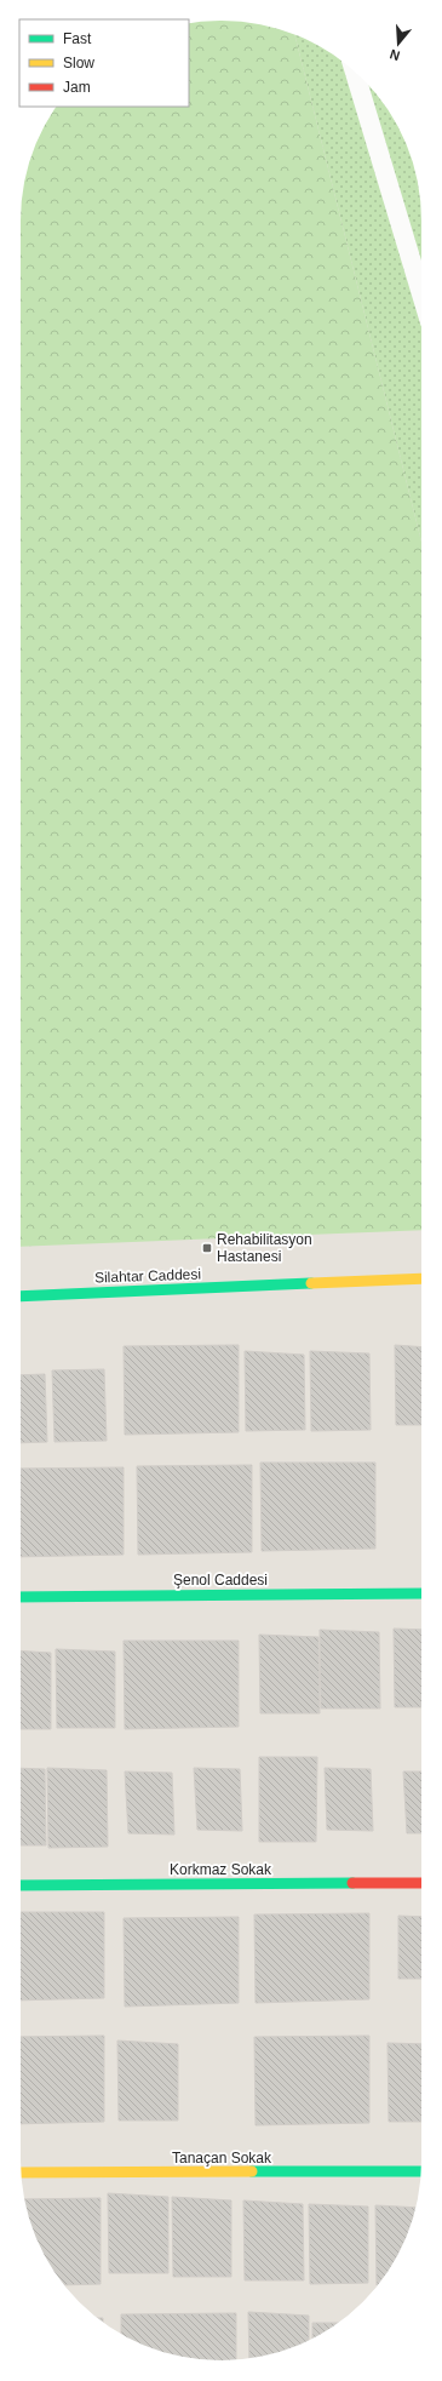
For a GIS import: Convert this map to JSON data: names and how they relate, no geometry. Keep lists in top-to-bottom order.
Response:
{
  "streets": {
    "street": [
      "Silahtar Caddesi",
      "Şenol Caddesi",
      "Korkmaz Sokak",
      "Tanaçan Sokak"
    ]
  },
  "places": {
    "transit": ["Rehabilitasyon Hastanesi"]
  },
  "legend": ["Fast", "Slow", "Jam"],
  "north": "bottom"
}
